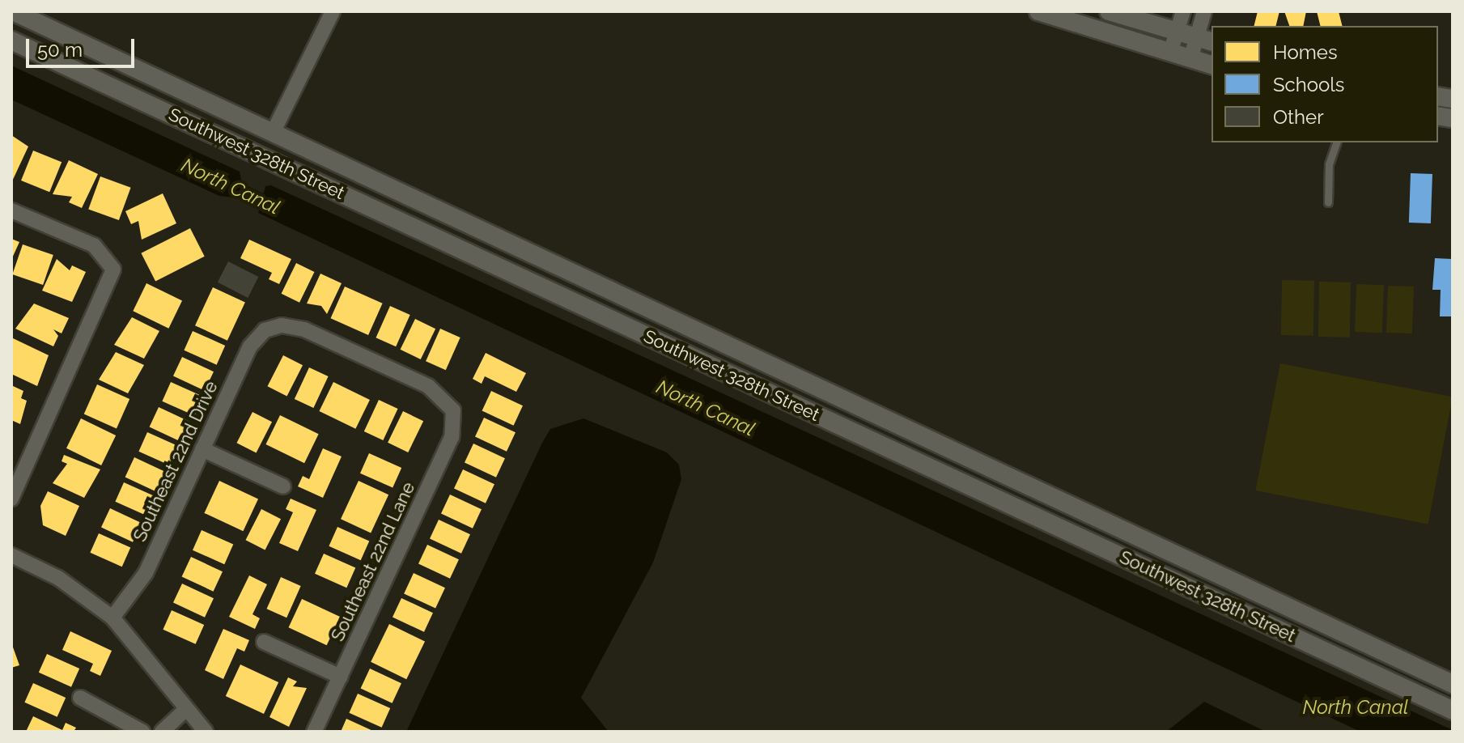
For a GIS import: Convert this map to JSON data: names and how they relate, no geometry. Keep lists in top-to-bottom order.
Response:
{
  "streets": {
    "street": ["Southwest 328th Street", "Southeast 22nd Drive", "Southeast 22nd Lane"]
  },
  "crossings": [
    ["Southeast 22nd Drive", "Southeast 22nd Lane"]
  ],
  "water": ["North Canal"],
  "legend": ["Homes", "Schools", "Other"],
  "scale_bar": "50 m"
}
